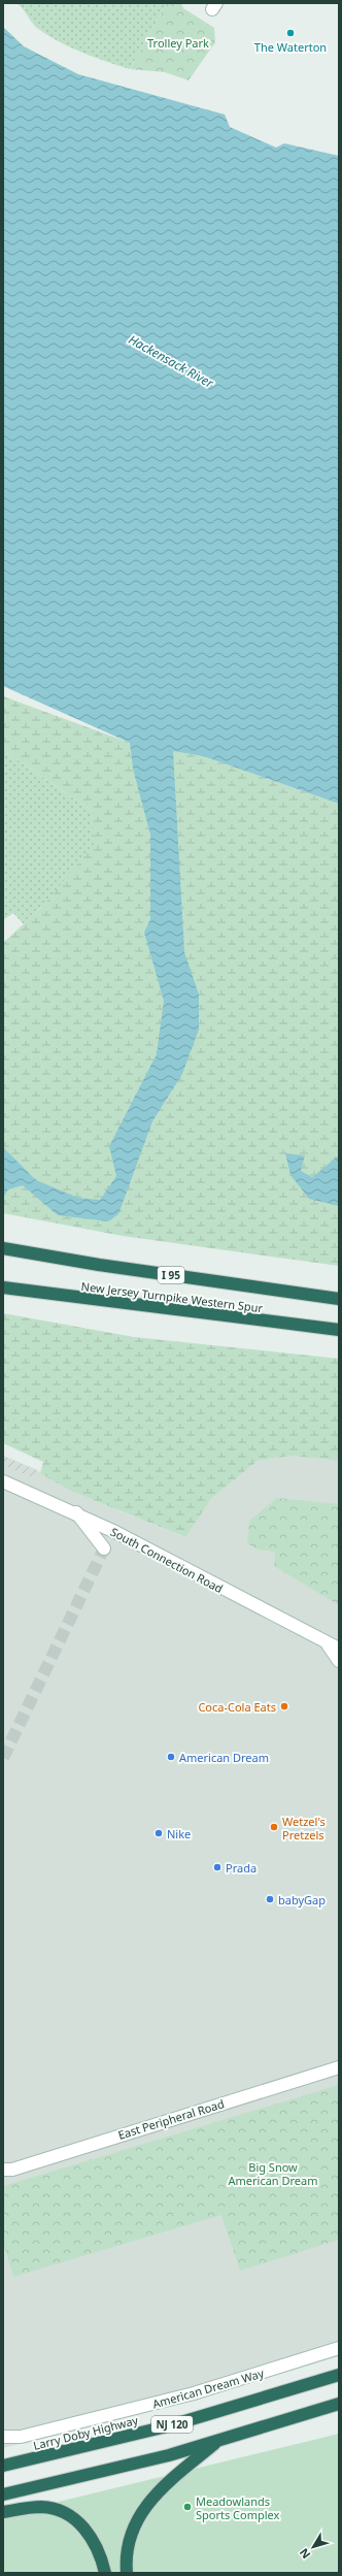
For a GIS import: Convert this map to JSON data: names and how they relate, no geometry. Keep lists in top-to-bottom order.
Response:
{
  "streets": {
    "highway": [
      "I 95",
      "New Jersey Turnpike Western Spur",
      "NJ 120",
      "Larry Doby Highway"
    ],
    "street": ["South Connection Road", "East Peripheral Road", "American Dream Way"]
  },
  "water": ["Hackensack River"],
  "parks": ["Trolley Park", "Big Snow American Dream"],
  "places": [
    "The Waterton",
    "Coca-Cola Eats",
    "American Dream",
    "Wetzel's Pretzels",
    "Nike",
    "Prada",
    "babyGap",
    "Meadowlands Sports Complex"
  ],
  "north": "bottom left"
}
